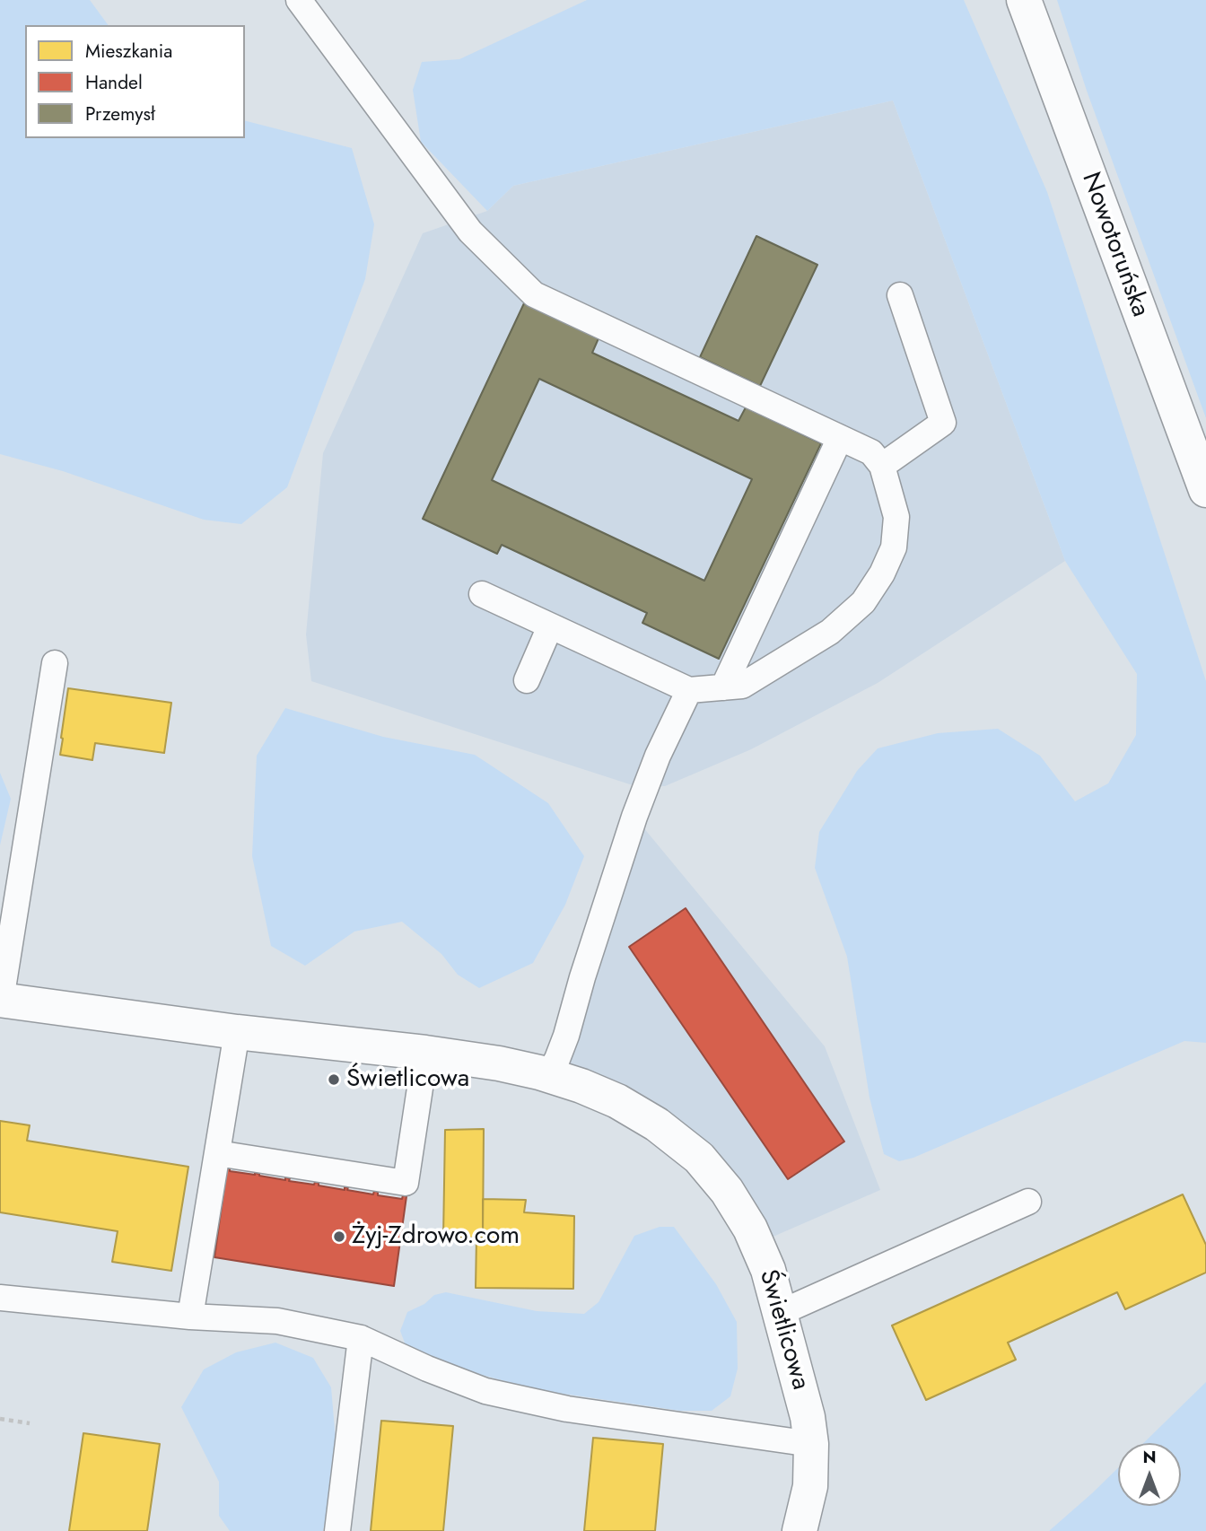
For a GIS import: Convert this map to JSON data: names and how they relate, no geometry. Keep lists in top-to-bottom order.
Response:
{
  "streets": {
    "street": ["Nowotoruńska", "Świetlicowa"]
  },
  "places": ["Świetlicowa", "Żyj-Zdrowo.com"],
  "legend": ["Mieszkania", "Handel", "Przemysł"],
  "north": "top"
}
